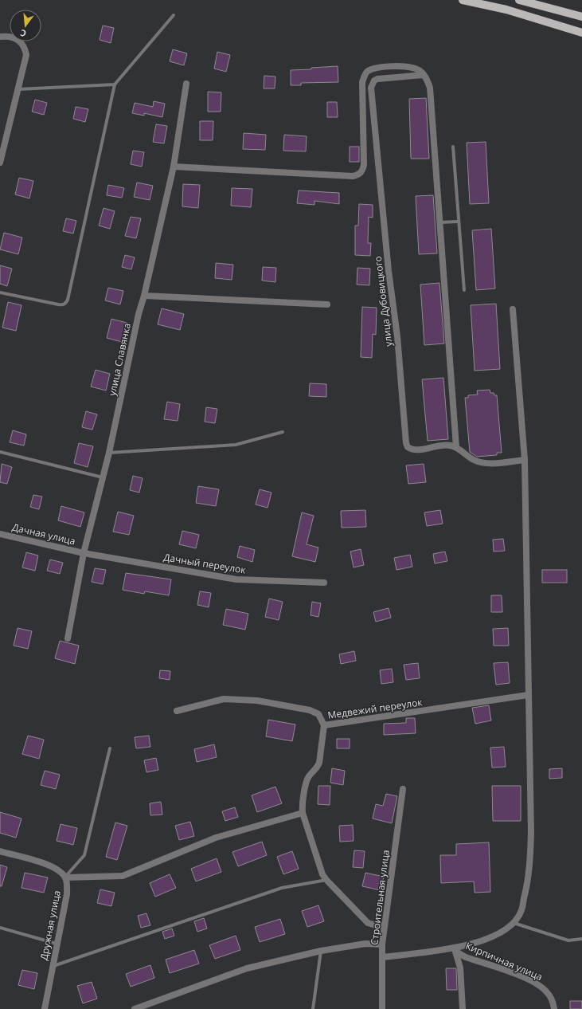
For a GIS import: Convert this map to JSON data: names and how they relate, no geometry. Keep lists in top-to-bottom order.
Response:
{
  "streets": {
    "street": [
      "улица Дубовицкого",
      "улица Славянка",
      "Дачная улица",
      "Дачный переулок",
      "Медвежий переулок",
      "Строительная улица",
      "Дружная улица",
      "Кирпичная улица"
    ]
  },
  "crossings": [
    ["улица Славянка", "Дачная улица"],
    ["улица Славянка", "Дачный переулок"],
    ["Дачная улица", "Дачный переулок"]
  ],
  "north": "bottom"
}
